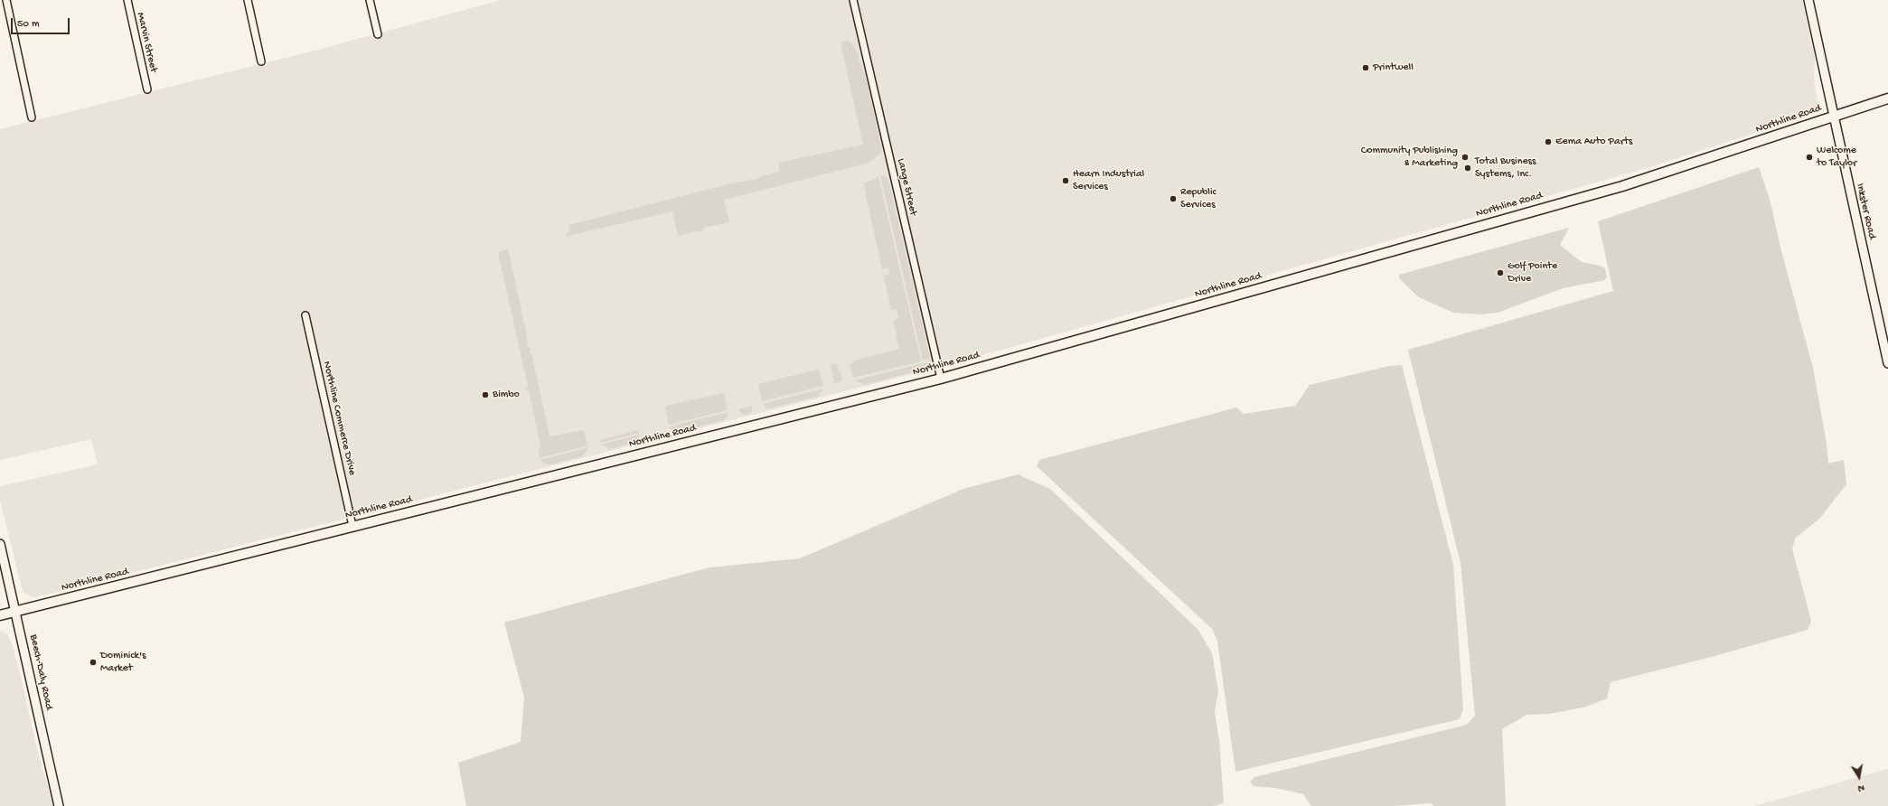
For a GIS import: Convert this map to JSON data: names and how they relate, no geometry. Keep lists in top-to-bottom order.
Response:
{
  "streets": {
    "main road": ["Northline Road"],
    "street": [
      "Marvin Street",
      "Lange Street",
      "Inkster Road",
      "Northline Commerce Drive",
      "Beech-Daly Road"
    ]
  },
  "crossings": [
    ["Northline Road", "Lange Street"],
    ["Northline Road", "Inkster Road"],
    ["Northline Road", "Northline Commerce Drive"],
    ["Northline Road", "Beech-Daly Road"]
  ],
  "places": [
    "Printwell",
    "Eema Auto Parts",
    "Community Publishing & Marketing",
    "Welcome to Taylor",
    "Total Business Systems, Inc.",
    "Hearn Industrial Services",
    "Republic Services",
    "Golf Pointe Drive",
    "Bimbo",
    "Dominick's Market"
  ],
  "scale_bar": "50 m",
  "north": "bottom"
}
